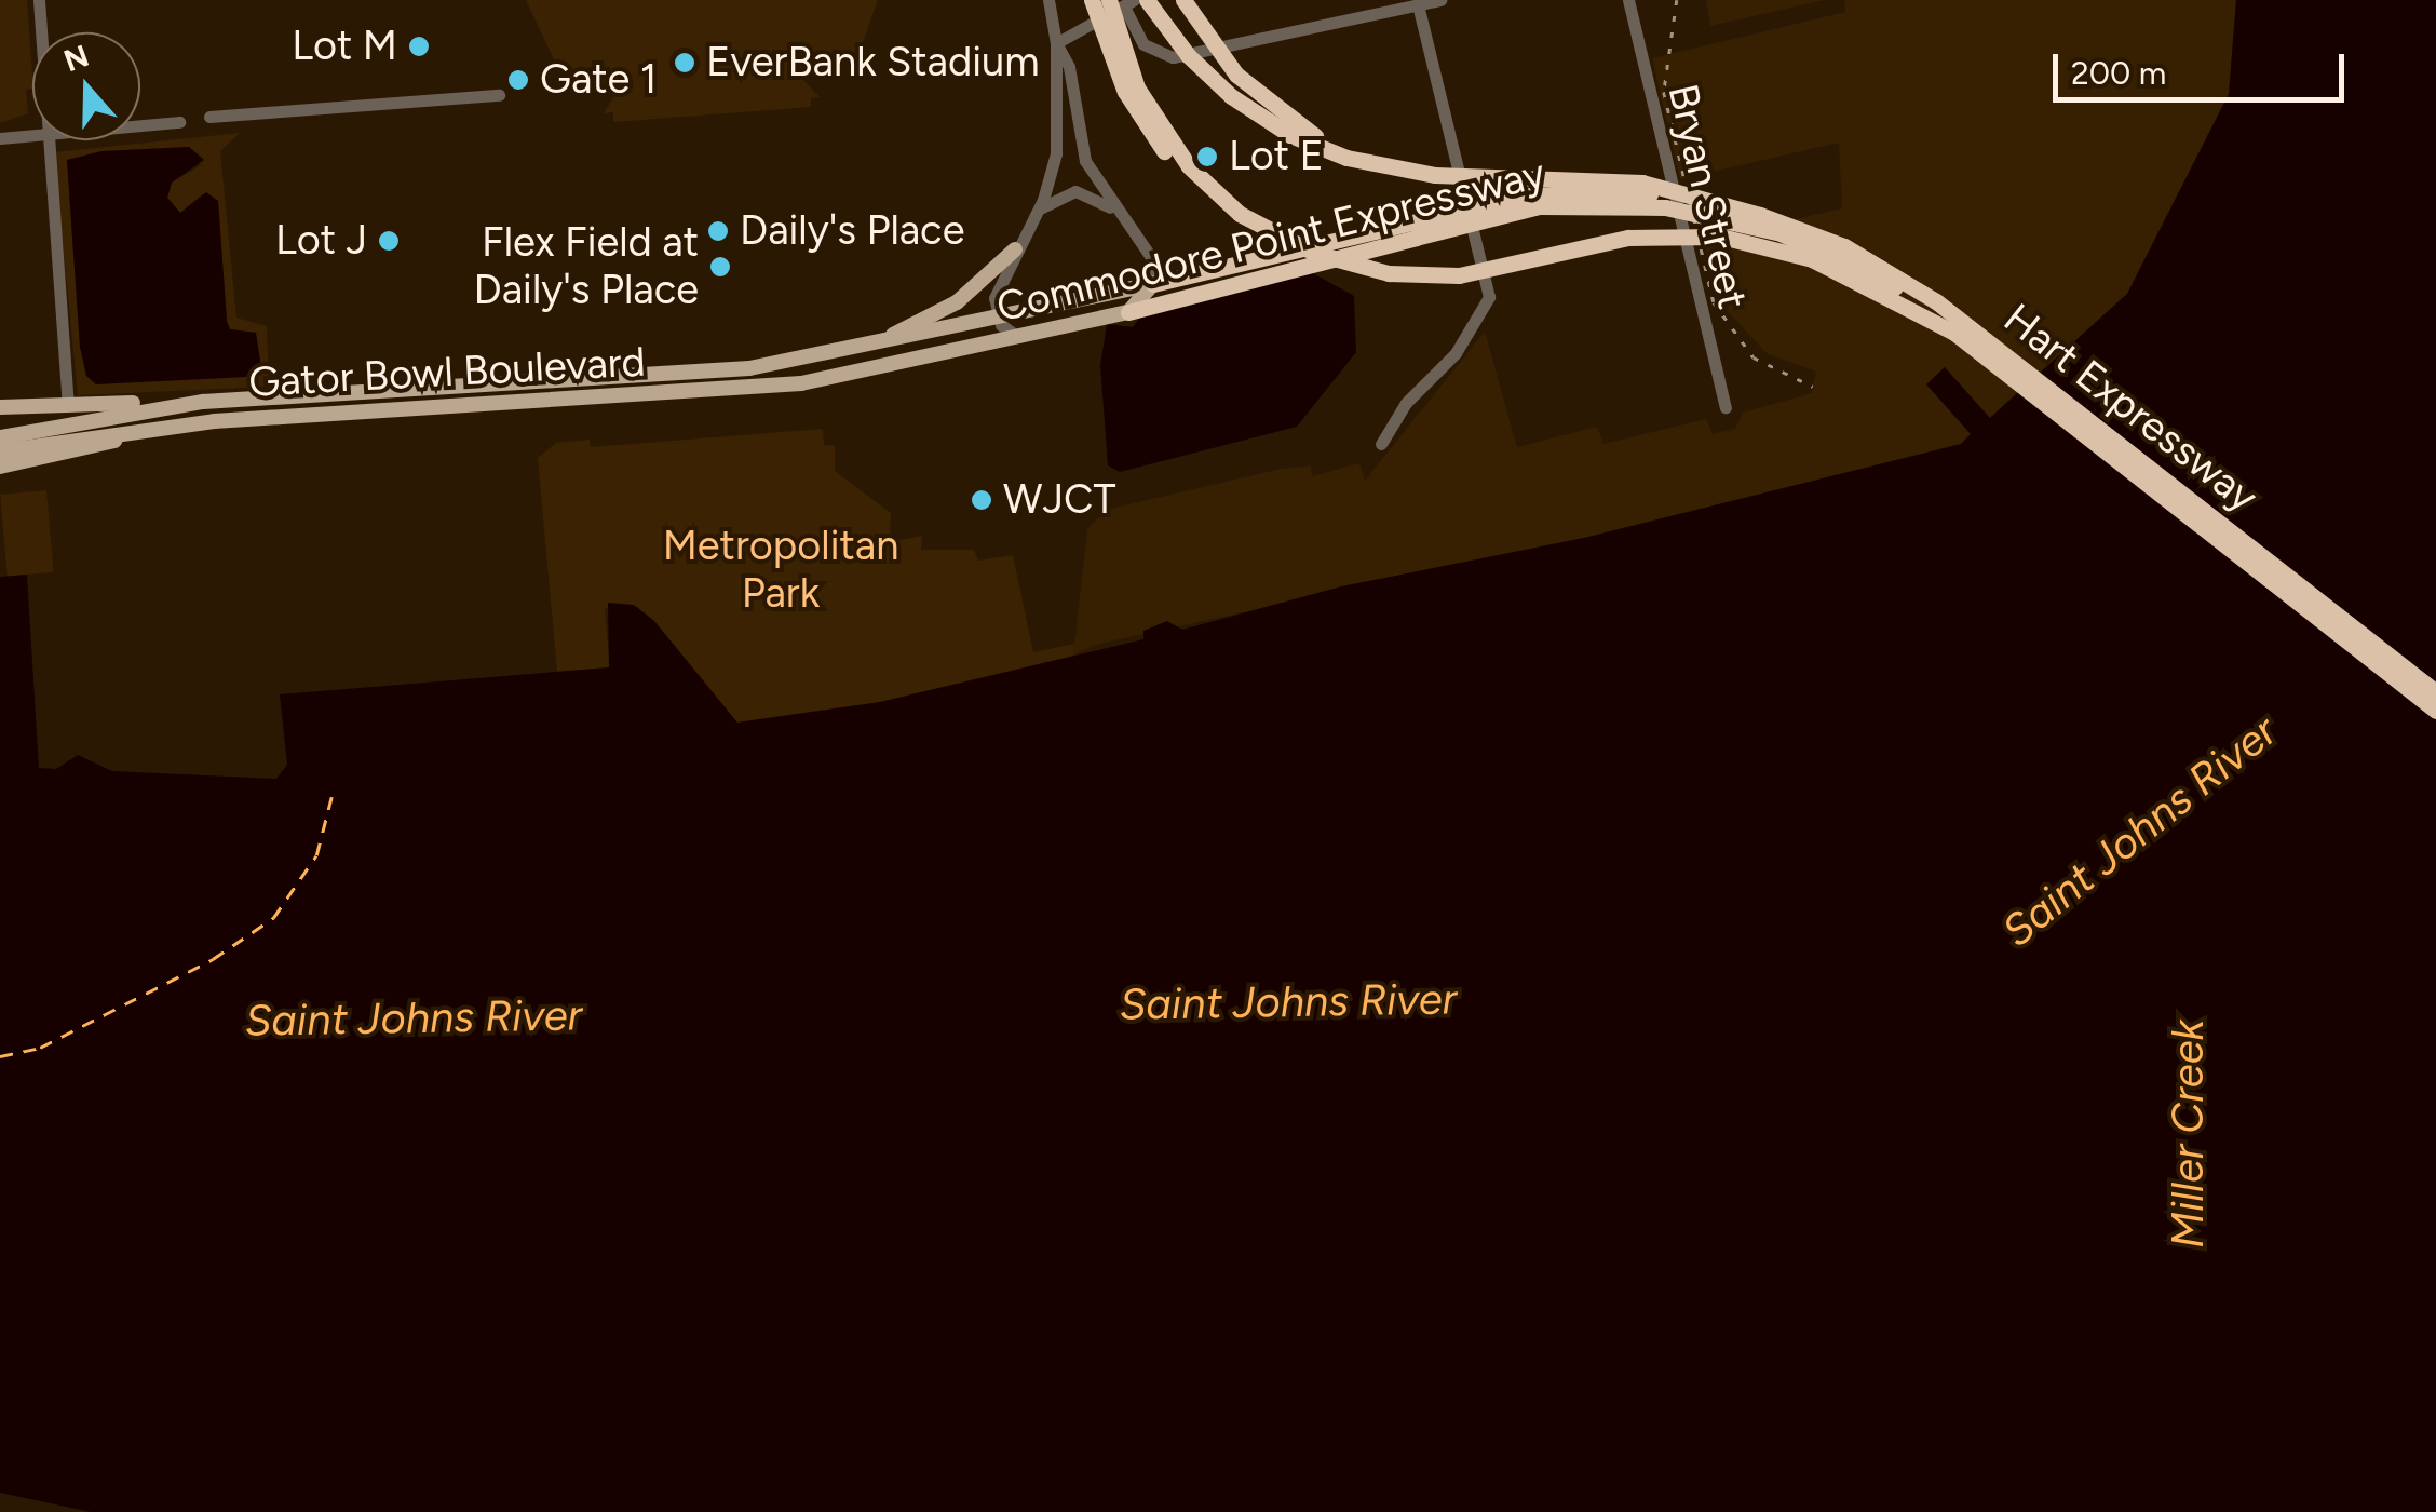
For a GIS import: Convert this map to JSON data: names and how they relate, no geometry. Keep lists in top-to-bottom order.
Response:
{
  "streets": {
    "highway": ["Commodore Point Expressway", "Hart Expressway"],
    "main road": ["Gator Bowl Boulevard"],
    "street": ["Bryan Street"]
  },
  "crossings": [
    ["Commodore Point Expressway", "Gator Bowl Boulevard"],
    ["Commodore Point Expressway", "Hart Expressway"]
  ],
  "water": ["Saint Johns River", "Miller Creek"],
  "parks": ["Metropolitan Park"],
  "places": [
    "Lot M",
    "EverBank Stadium",
    "Gate 1",
    "Lot E",
    "Daily's Place",
    "Lot J",
    "Flex Field at Daily's Place",
    "WJCT"
  ],
  "scale_bar": "200 m",
  "north": "top"
}
